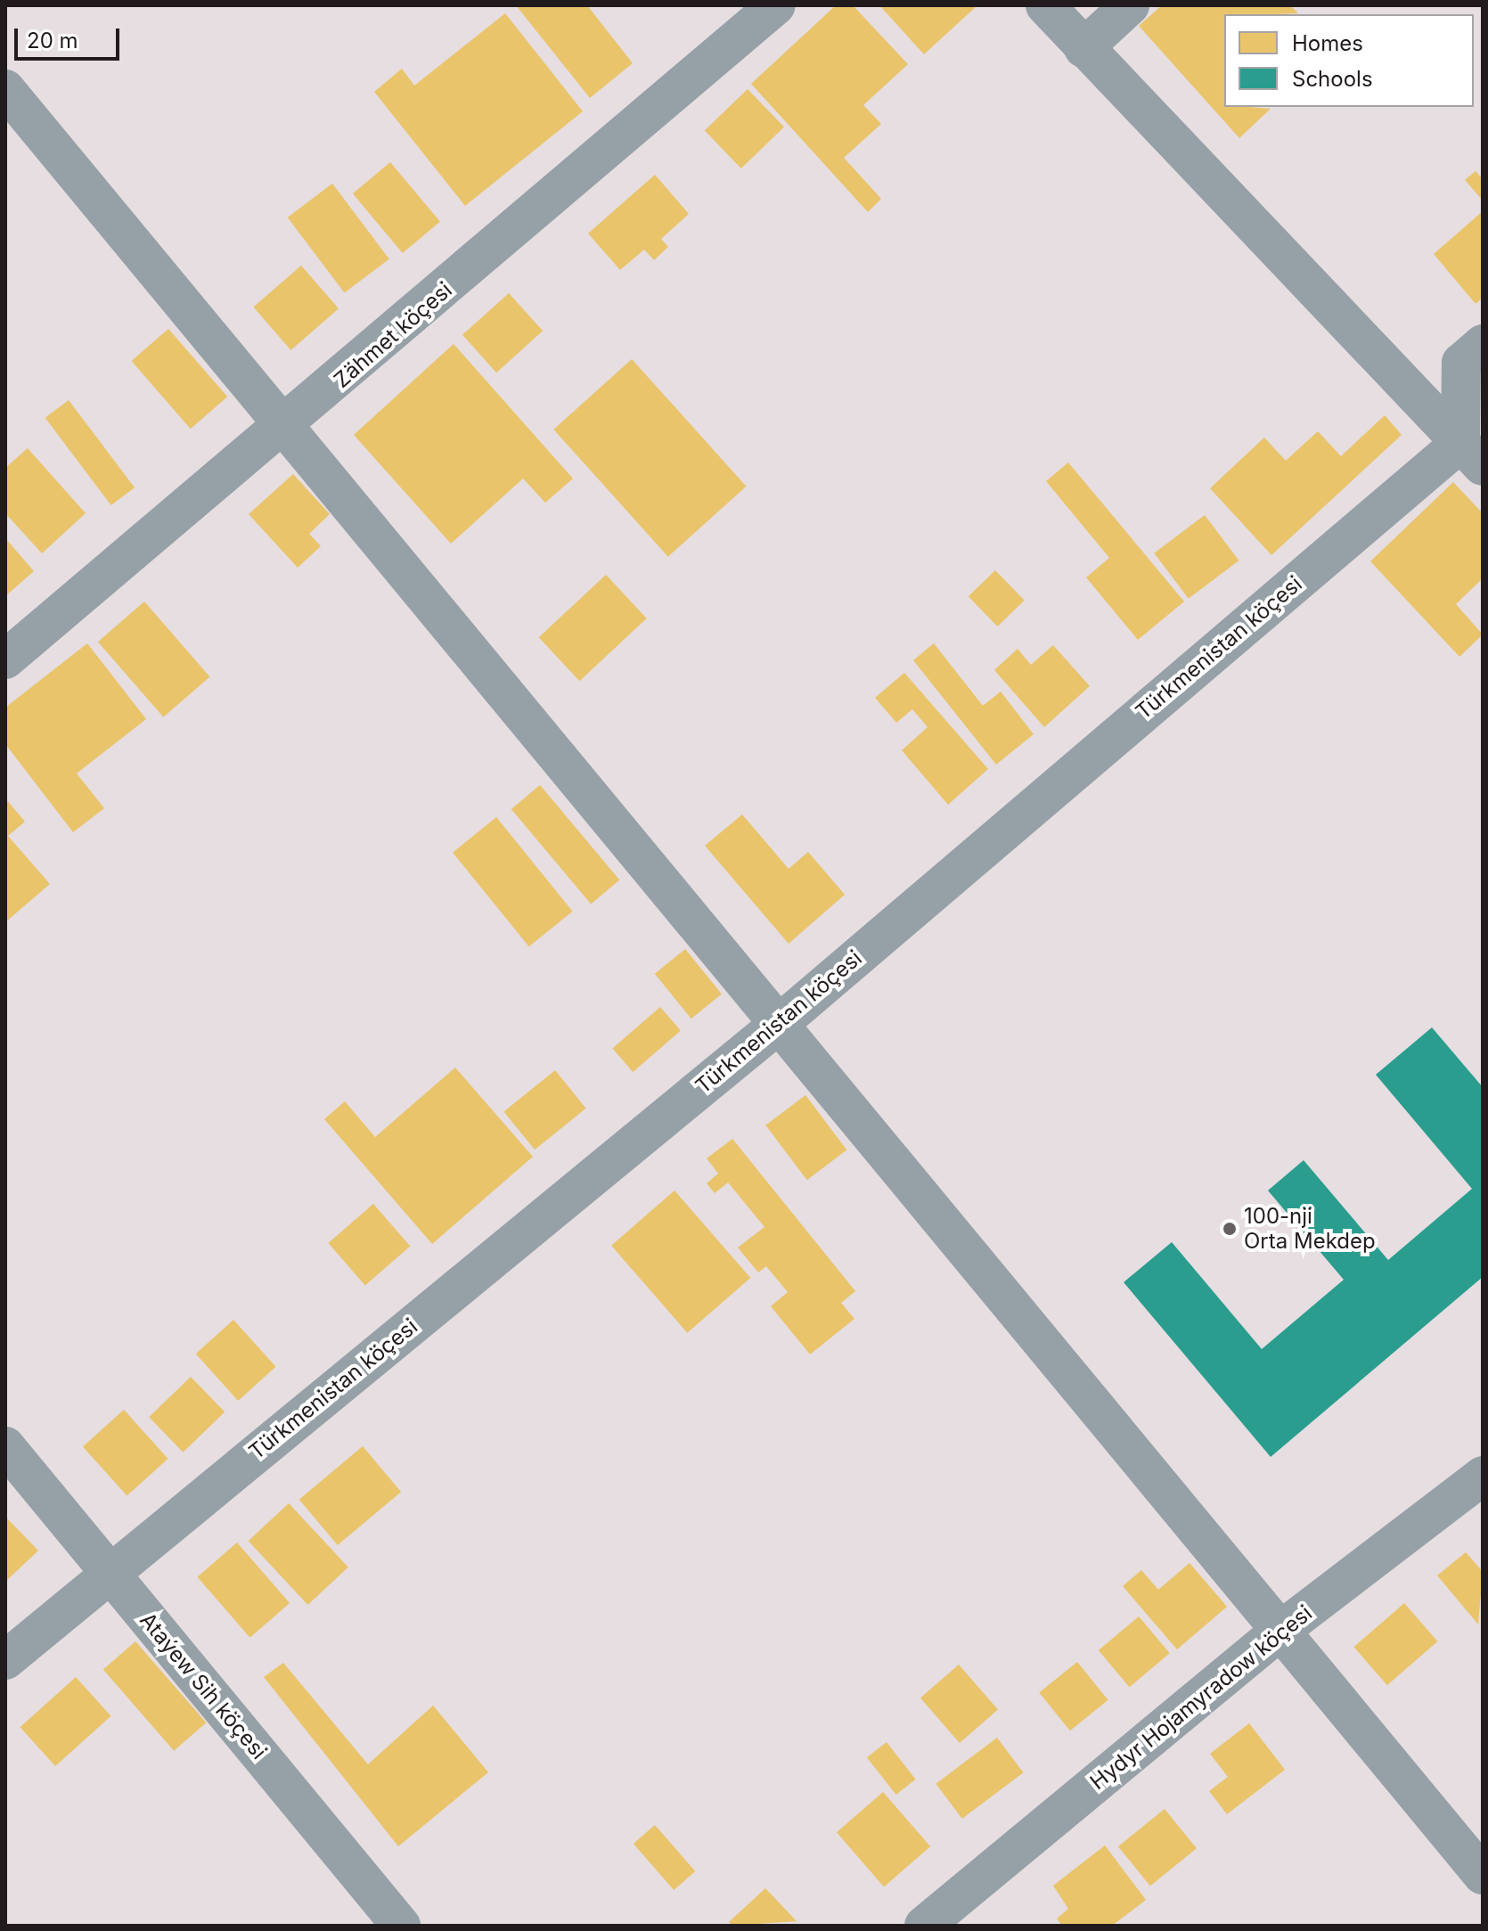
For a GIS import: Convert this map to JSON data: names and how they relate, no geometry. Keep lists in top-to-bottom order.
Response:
{
  "streets": {
    "street": [
      "Zähmet köçesi",
      "Türkmenistan köçesi",
      "Ataýew Sih köçesi",
      "Hydyr Hojamyradow köçesi"
    ]
  },
  "crossings": [
    ["Türkmenistan köçesi", "Ataýew Sih köçesi"]
  ],
  "places": ["100-nji Orta Mekdep"],
  "legend": ["Homes", "Schools"],
  "scale_bar": "20 m"
}
